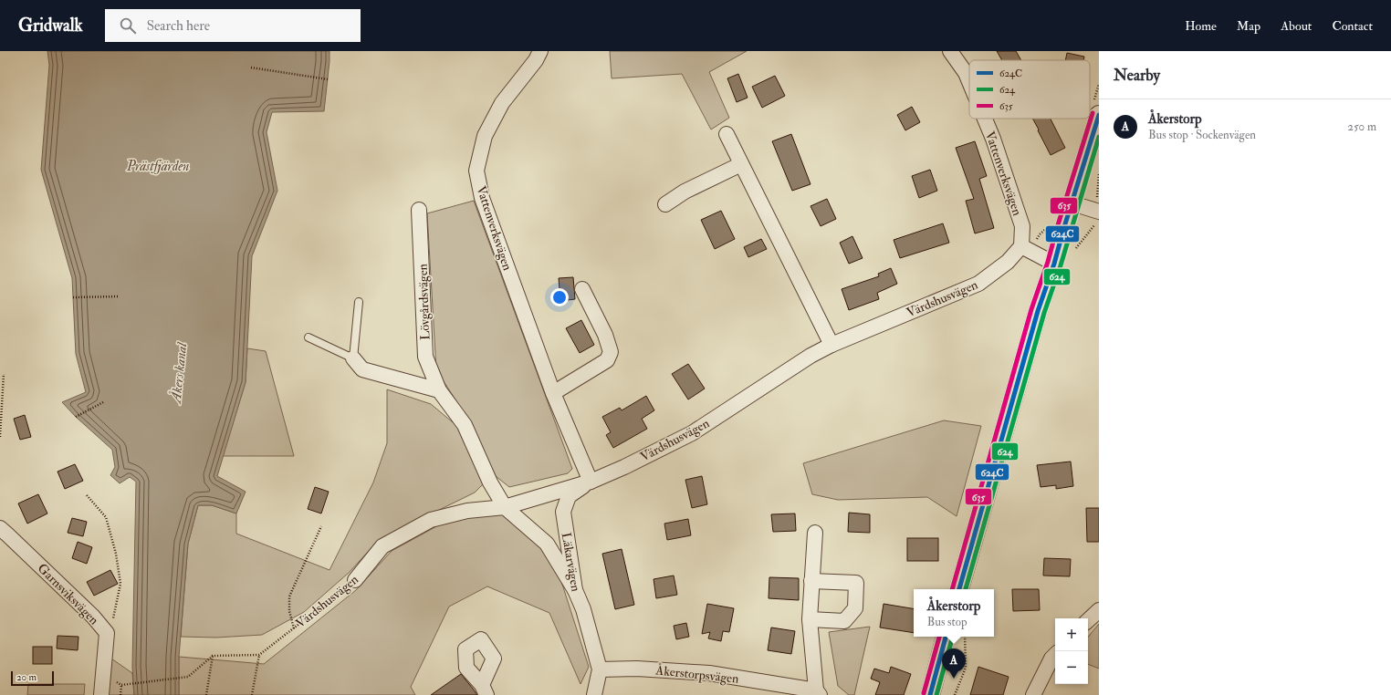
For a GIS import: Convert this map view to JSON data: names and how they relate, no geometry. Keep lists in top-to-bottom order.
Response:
{
  "streets": {
    "street": [
      "Vattenverksvägen",
      "Värdshusvägen",
      "Lövgårdsvägen",
      "Läkarvägen",
      "Garnsviksvägen",
      "Åkerstorpsvägen"
    ]
  },
  "crossings": [
    ["Vattenverksvägen", "Värdshusvägen"],
    ["Vattenverksvägen", "Läkarvägen"],
    ["Värdshusvägen", "Lövgårdsvägen"],
    ["Värdshusvägen", "Läkarvägen"],
    ["Läkarvägen", "Åkerstorpsvägen"]
  ],
  "water": ["Prästfjärden", "Åkers kanal"],
  "lines": ["transit line 635", "transit line 624C", "transit line 624"],
  "legend": ["624C", "624", "635"],
  "scale_bar": "20 m",
  "page": {
    "header": "Gridwalk",
    "search": "Search here",
    "nav": [
      "Home",
      "Map",
      "About",
      "Contact"
    ],
    "heading": "Nearby",
    "list": [
      {
        "mark": "A",
        "name": "Åkerstorp",
        "note": "Bus stop · Sockenvägen",
        "value": "250 m"
      }
    ],
    "popup": ["Åkerstorp", "Bus stop"],
    "map_buttons": ["+", "−"],
    "pins": "A",
    "scale": "20 m"
  }
}
